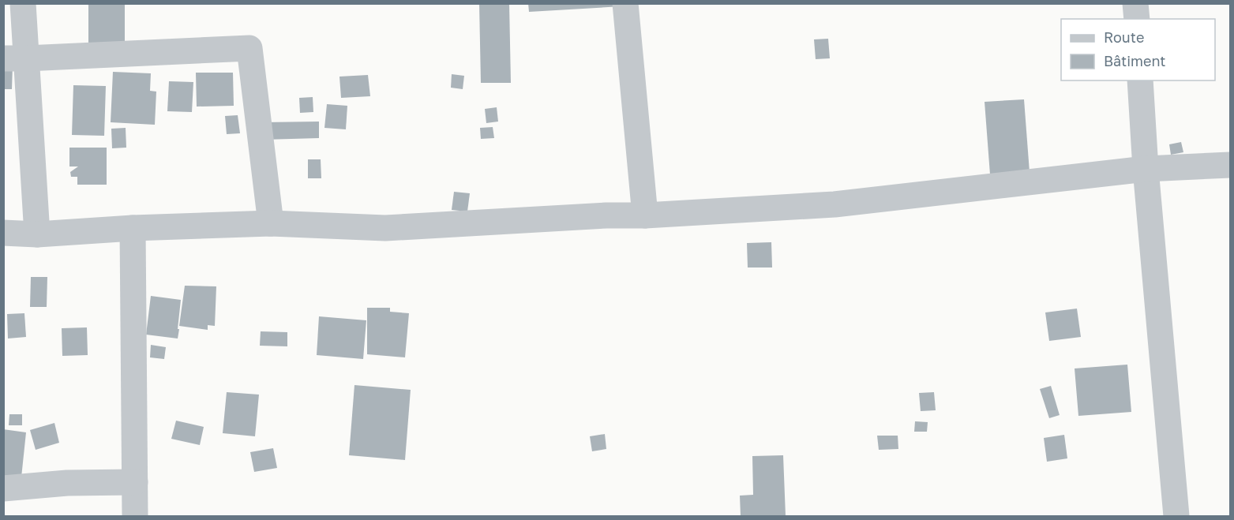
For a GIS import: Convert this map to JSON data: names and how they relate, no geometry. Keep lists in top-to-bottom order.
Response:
{
  "legend": ["Route", "Bâtiment"]
}
